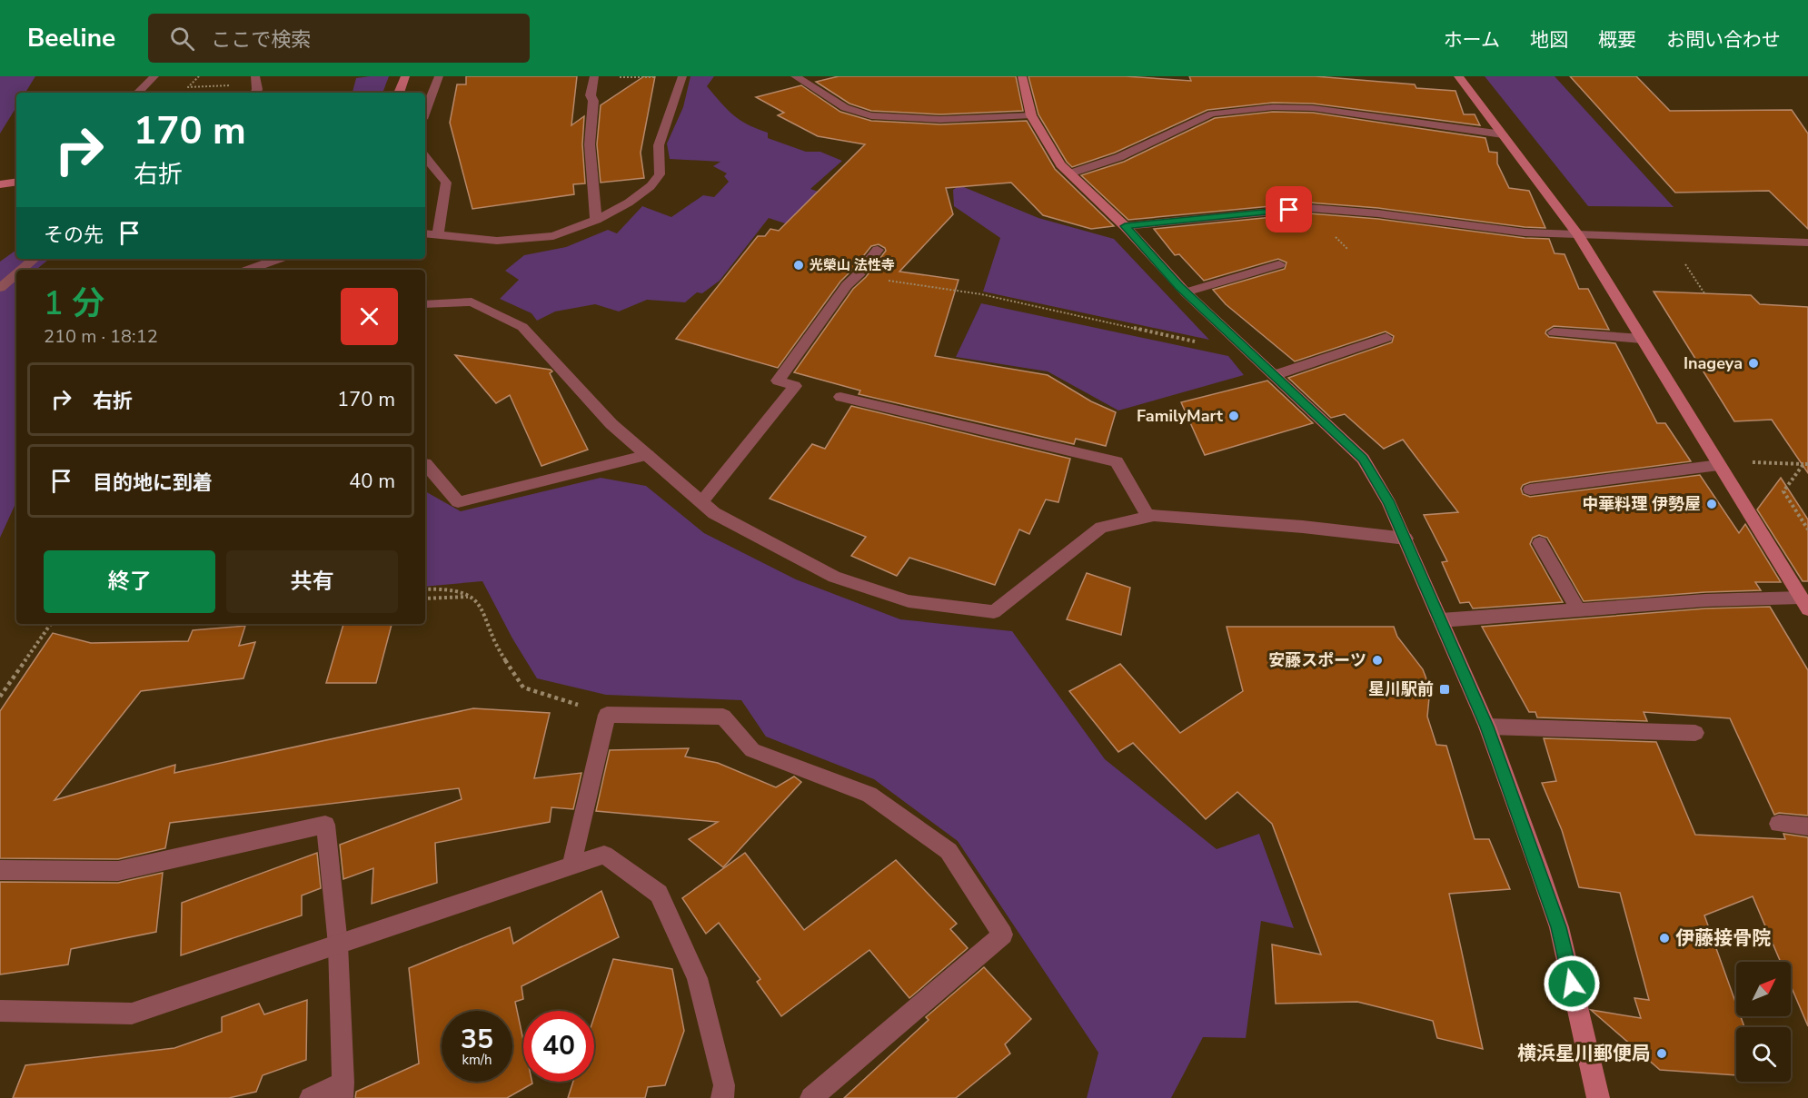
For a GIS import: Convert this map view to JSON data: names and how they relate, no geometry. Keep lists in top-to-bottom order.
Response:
{
  "places": {
    "other": [
      "光榮山 法性寺",
      "Inageya",
      "FamilyMart",
      "中華料理 伊勢屋",
      "安藤スポーツ",
      "伊藤接骨院",
      "横浜星川郵便局"
    ],
    "transit": ["星川駅前"]
  },
  "north": "top right",
  "page": {
    "header": "Beeline",
    "search": "ここで検索",
    "nav": [
      "ホーム",
      "地図",
      "概要",
      "お問い合わせ"
    ],
    "turn": ["170 m", "右折"],
    "then": "その先",
    "heading": ["1 分", "210 m · 18:12"],
    "list": [
      {
        "name": "右折",
        "value": "170 m"
      },
      {
        "name": "目的地に到着",
        "value": "40 m"
      }
    ],
    "buttons": ["終了", "共有"],
    "speed": "35 km/h",
    "limit": "40"
  }
}
